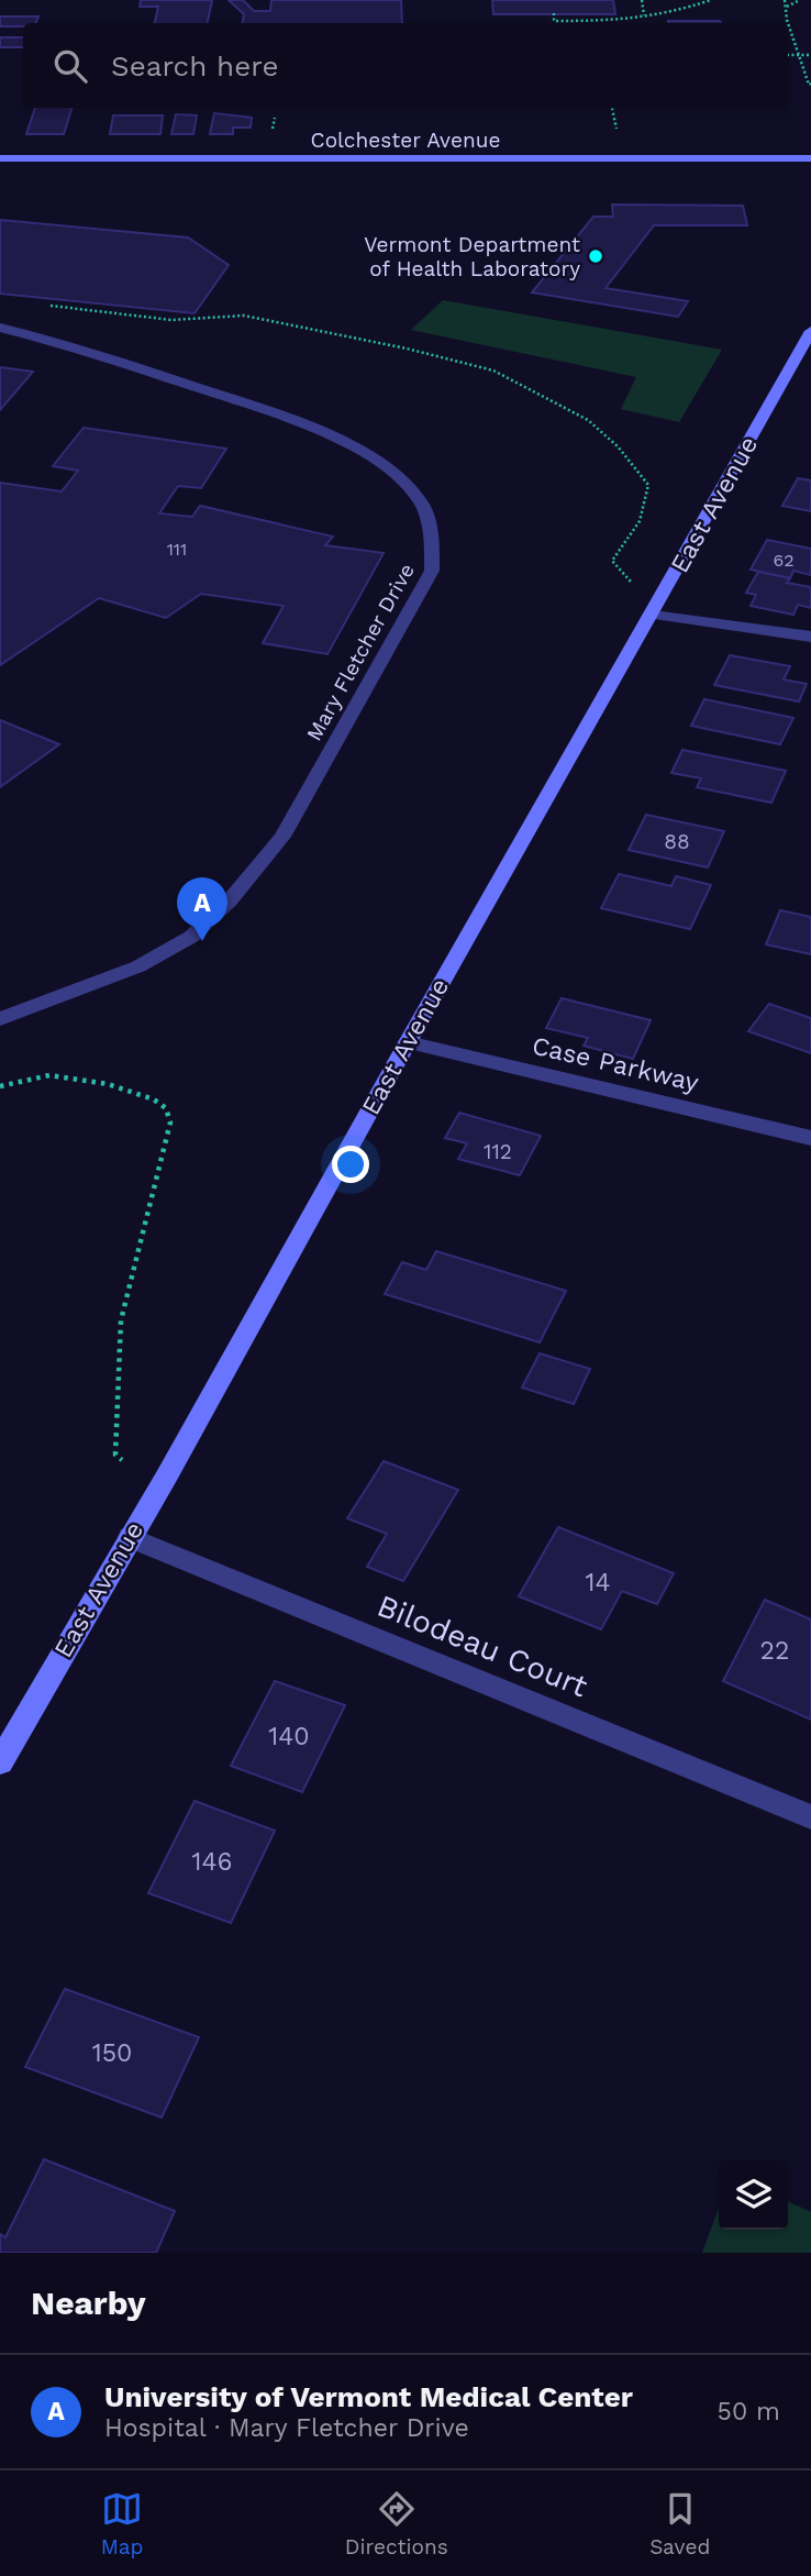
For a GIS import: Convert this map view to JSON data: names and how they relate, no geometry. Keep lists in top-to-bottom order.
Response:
{
  "streets": {
    "main road": ["Colchester Avenue", "East Avenue"],
    "street": ["Mary Fletcher Drive", "Case Parkway", "Bilodeau Court"]
  },
  "crossings": [
    ["East Avenue", "Case Parkway"],
    ["East Avenue", "Bilodeau Court"]
  ],
  "places": ["Vermont Department of Health Laboratory"],
  "house_numbers": [
    "111",
    "62",
    "88",
    "112",
    "14",
    "22",
    "140",
    "146",
    "150"
  ],
  "page": {
    "search": "Search here",
    "pins": "A",
    "heading": "Nearby",
    "list": [
      {
        "mark": "A",
        "name": "University of Vermont Medical Center",
        "note": "Hospital · Mary Fletcher Drive",
        "value": "50 m"
      }
    ],
    "nav": ["Map", "Directions", "Saved"]
  }
}
